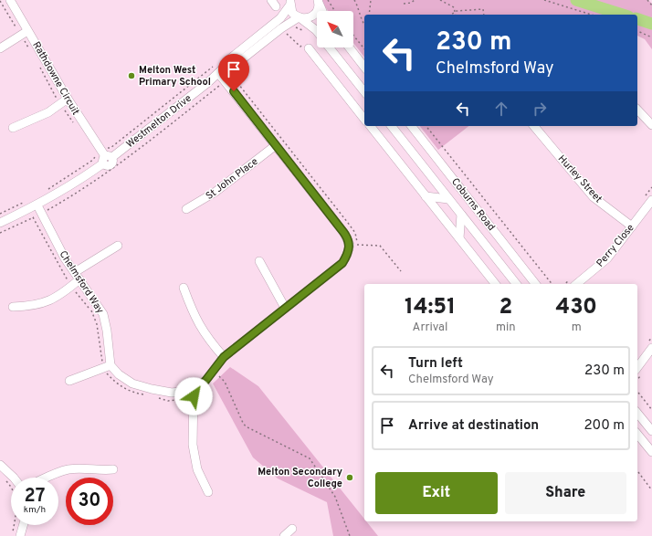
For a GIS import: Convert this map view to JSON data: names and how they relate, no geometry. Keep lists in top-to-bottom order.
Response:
{
  "streets": {
    "street": [
      "Rathdowne Circuit",
      "Westmelton Drive",
      "St John Place",
      "Hurley Street",
      "Coburns Road",
      "Perry Close",
      "Chelmsford Way"
    ]
  },
  "crossings": [
    ["Rathdowne Circuit", "Westmelton Drive"],
    ["Westmelton Drive", "Chelmsford Way"],
    ["Hurley Street", "Perry Close"]
  ],
  "places": ["Melton West Primary School", "Melton Secondary College"],
  "north": "top left",
  "page": {
    "turn": ["230 m", "Chelmsford Way"],
    "eta": [
      "14:51",
      "Arrival",
      "2",
      "min",
      "430",
      "m"
    ],
    "list": [
      {
        "name": "Turn left",
        "note": "Chelmsford Way",
        "value": "230 m"
      },
      {
        "name": "Arrive at destination",
        "value": "200 m"
      }
    ],
    "buttons": ["Exit", "Share"],
    "speed": "27 km/h",
    "limit": "30"
  }
}
